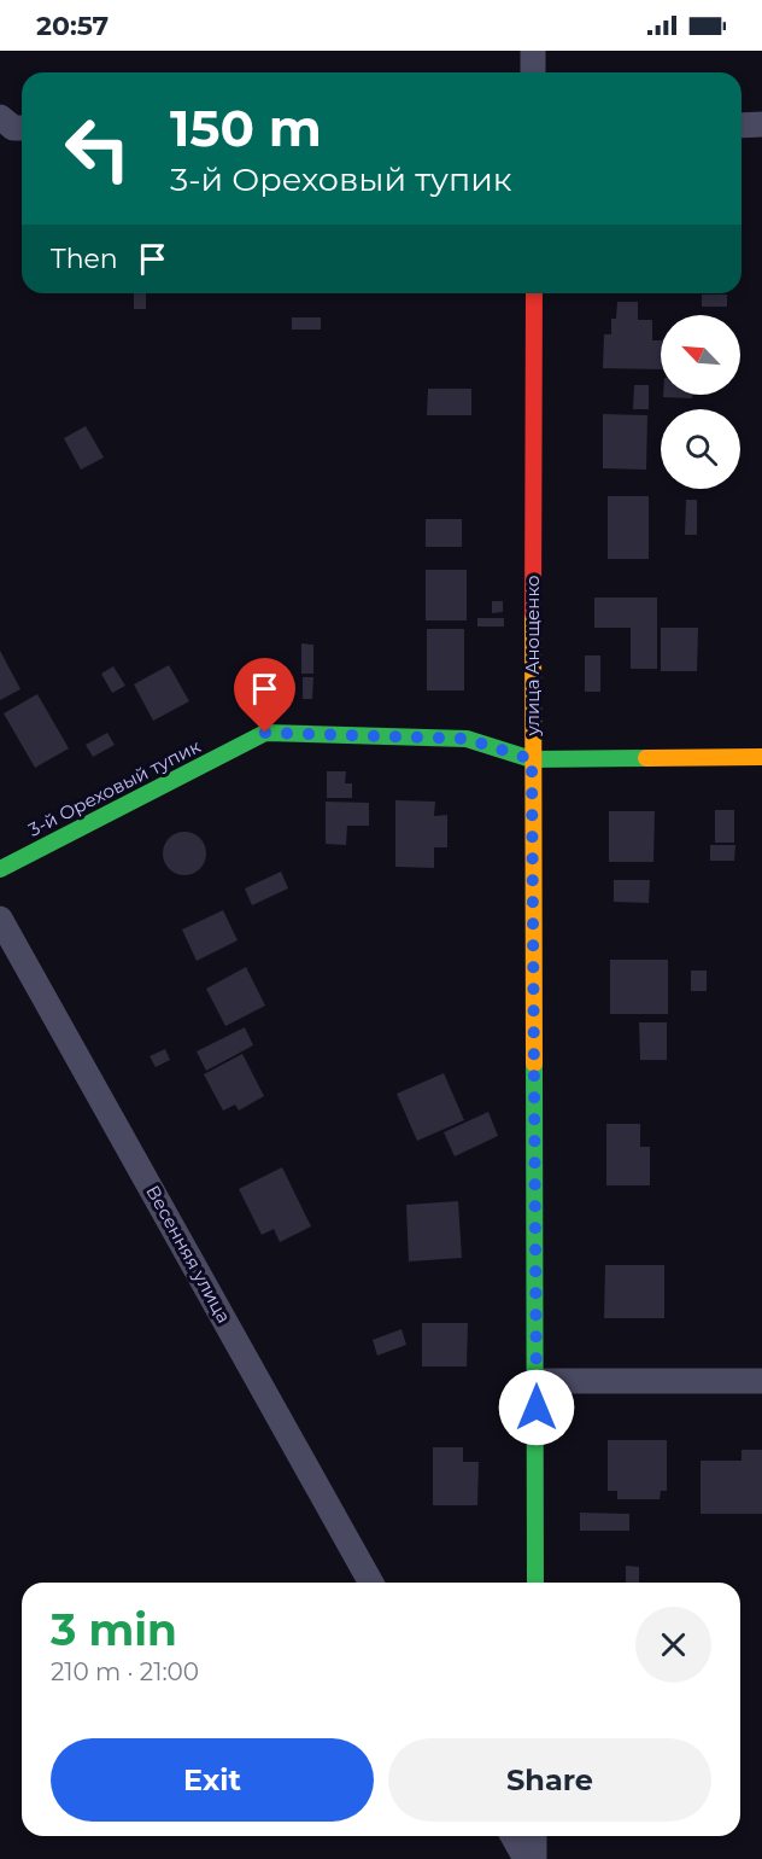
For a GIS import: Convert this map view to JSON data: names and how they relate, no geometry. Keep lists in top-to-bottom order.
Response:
{
  "streets": {
    "street": ["улица Анощенко", "3-й Ореховый тупик", "Весенняя улица"]
  },
  "crossings": [
    ["улица Анощенко", "3-й Ореховый тупик"]
  ],
  "north": "top left",
  "page": {
    "status": "20:57",
    "turn": ["150 m", "3-й Ореховый тупик"],
    "then": "Then",
    "heading": ["3 min", "210 m · 21:00"],
    "buttons": ["Exit", "Share"]
  }
}
